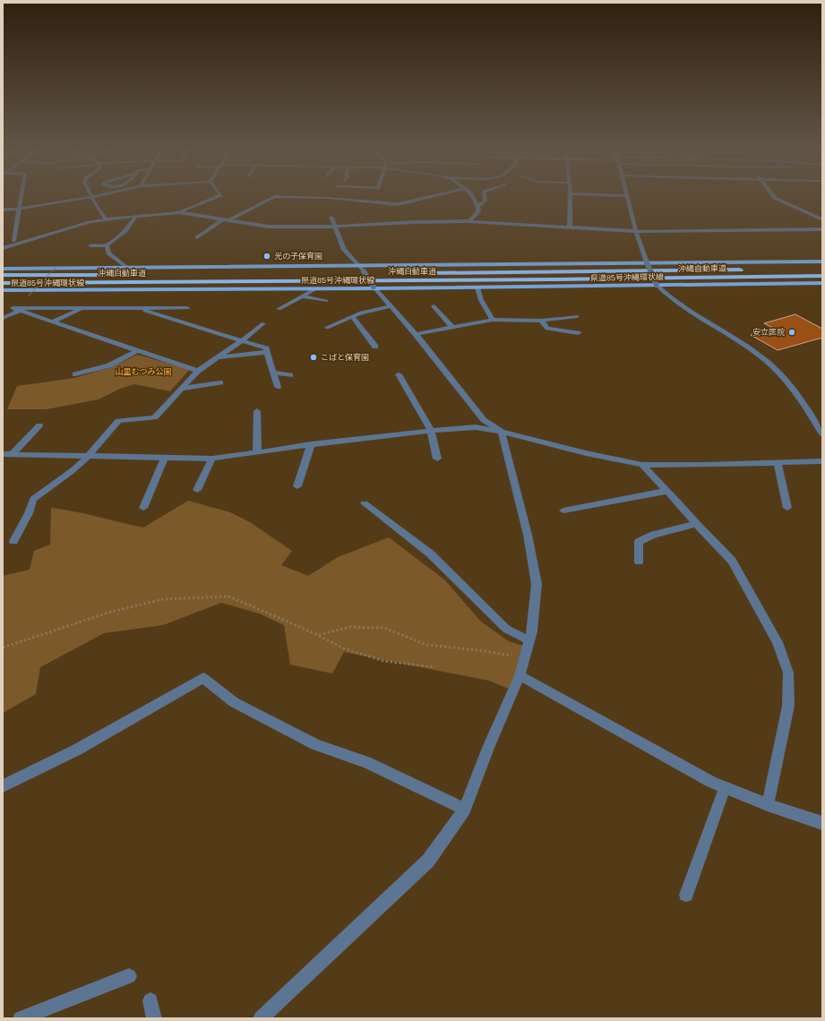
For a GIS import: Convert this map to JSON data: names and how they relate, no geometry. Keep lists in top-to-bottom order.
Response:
{
  "streets": {
    "highway": ["沖縄自動車道"],
    "main road": ["県道85号沖縄環状線"]
  },
  "parks": ["山里むつみ公園"],
  "places": ["光の子保育園", "安立医院", "こばと保育園"]
}
